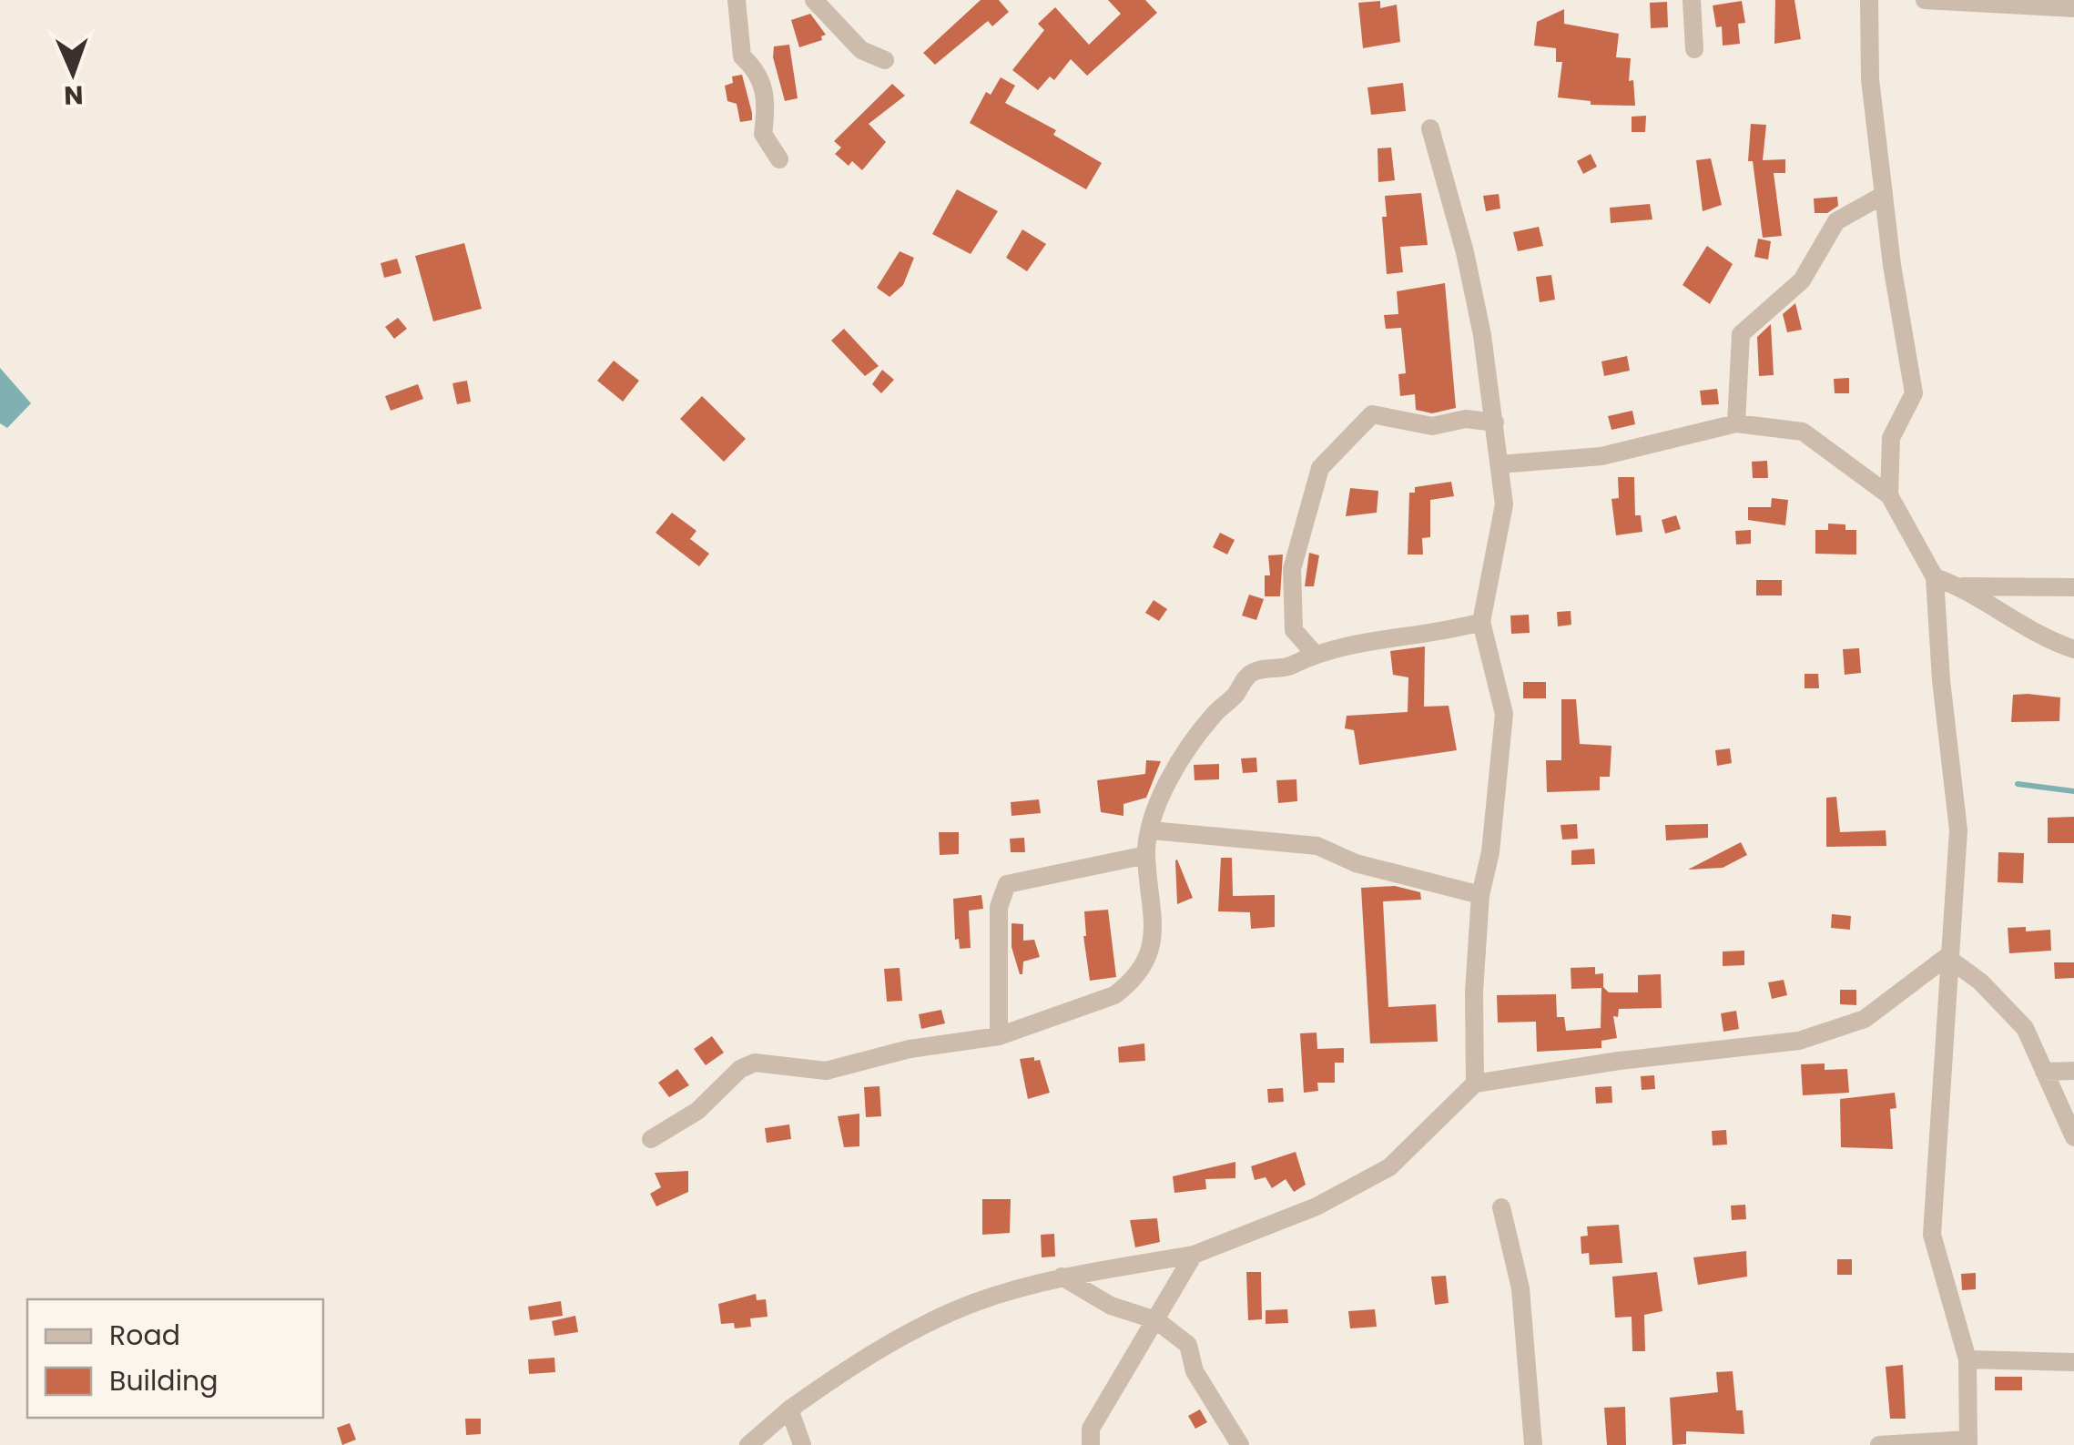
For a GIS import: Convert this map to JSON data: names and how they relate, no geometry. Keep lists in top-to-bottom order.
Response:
{
  "legend": ["Road", "Building"],
  "north": "bottom"
}
